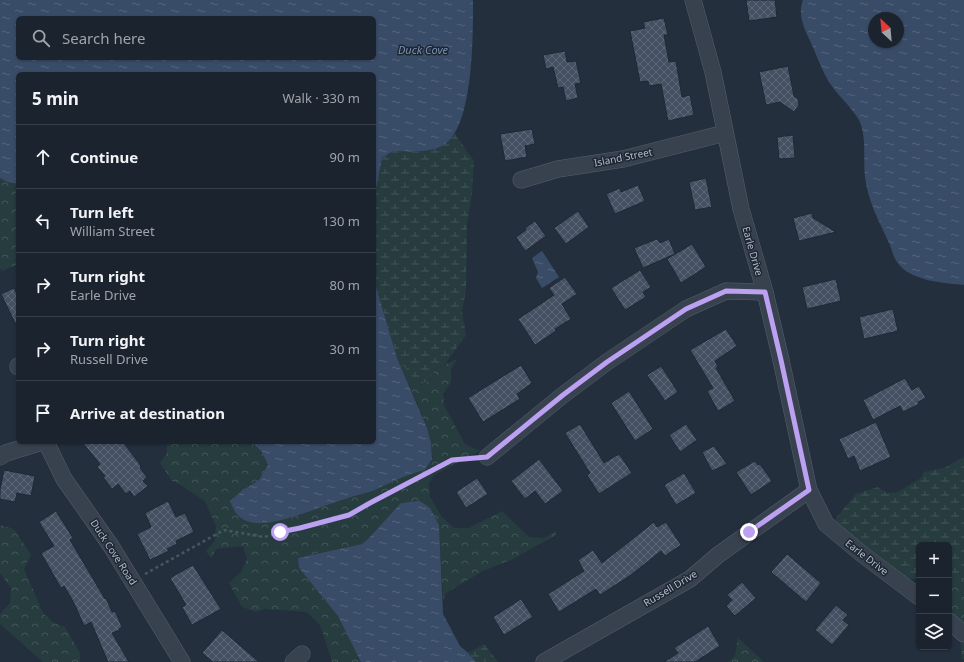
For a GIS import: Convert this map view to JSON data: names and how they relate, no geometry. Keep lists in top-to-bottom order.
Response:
{
  "streets": {
    "street": [
      "Island Street",
      "Earle Drive",
      "Duck Cove Road",
      "Russell Drive"
    ]
  },
  "crossings": [
    ["Island Street", "Earle Drive"],
    ["Earle Drive", "Russell Drive"]
  ],
  "water": ["Duck Cove"],
  "north": "top left",
  "page": {
    "search": "Search here",
    "heading": ["5 min", "Walk · 330 m"],
    "list": [
      ["Continue", "90 m"],
      ["Turn left", "William Street", "130 m"],
      ["Turn right", "Earle Drive", "80 m"],
      ["Turn right", "Russell Drive", "30 m"],
      "Arrive at destination"
    ],
    "map_buttons": ["+", "−"]
  }
}
